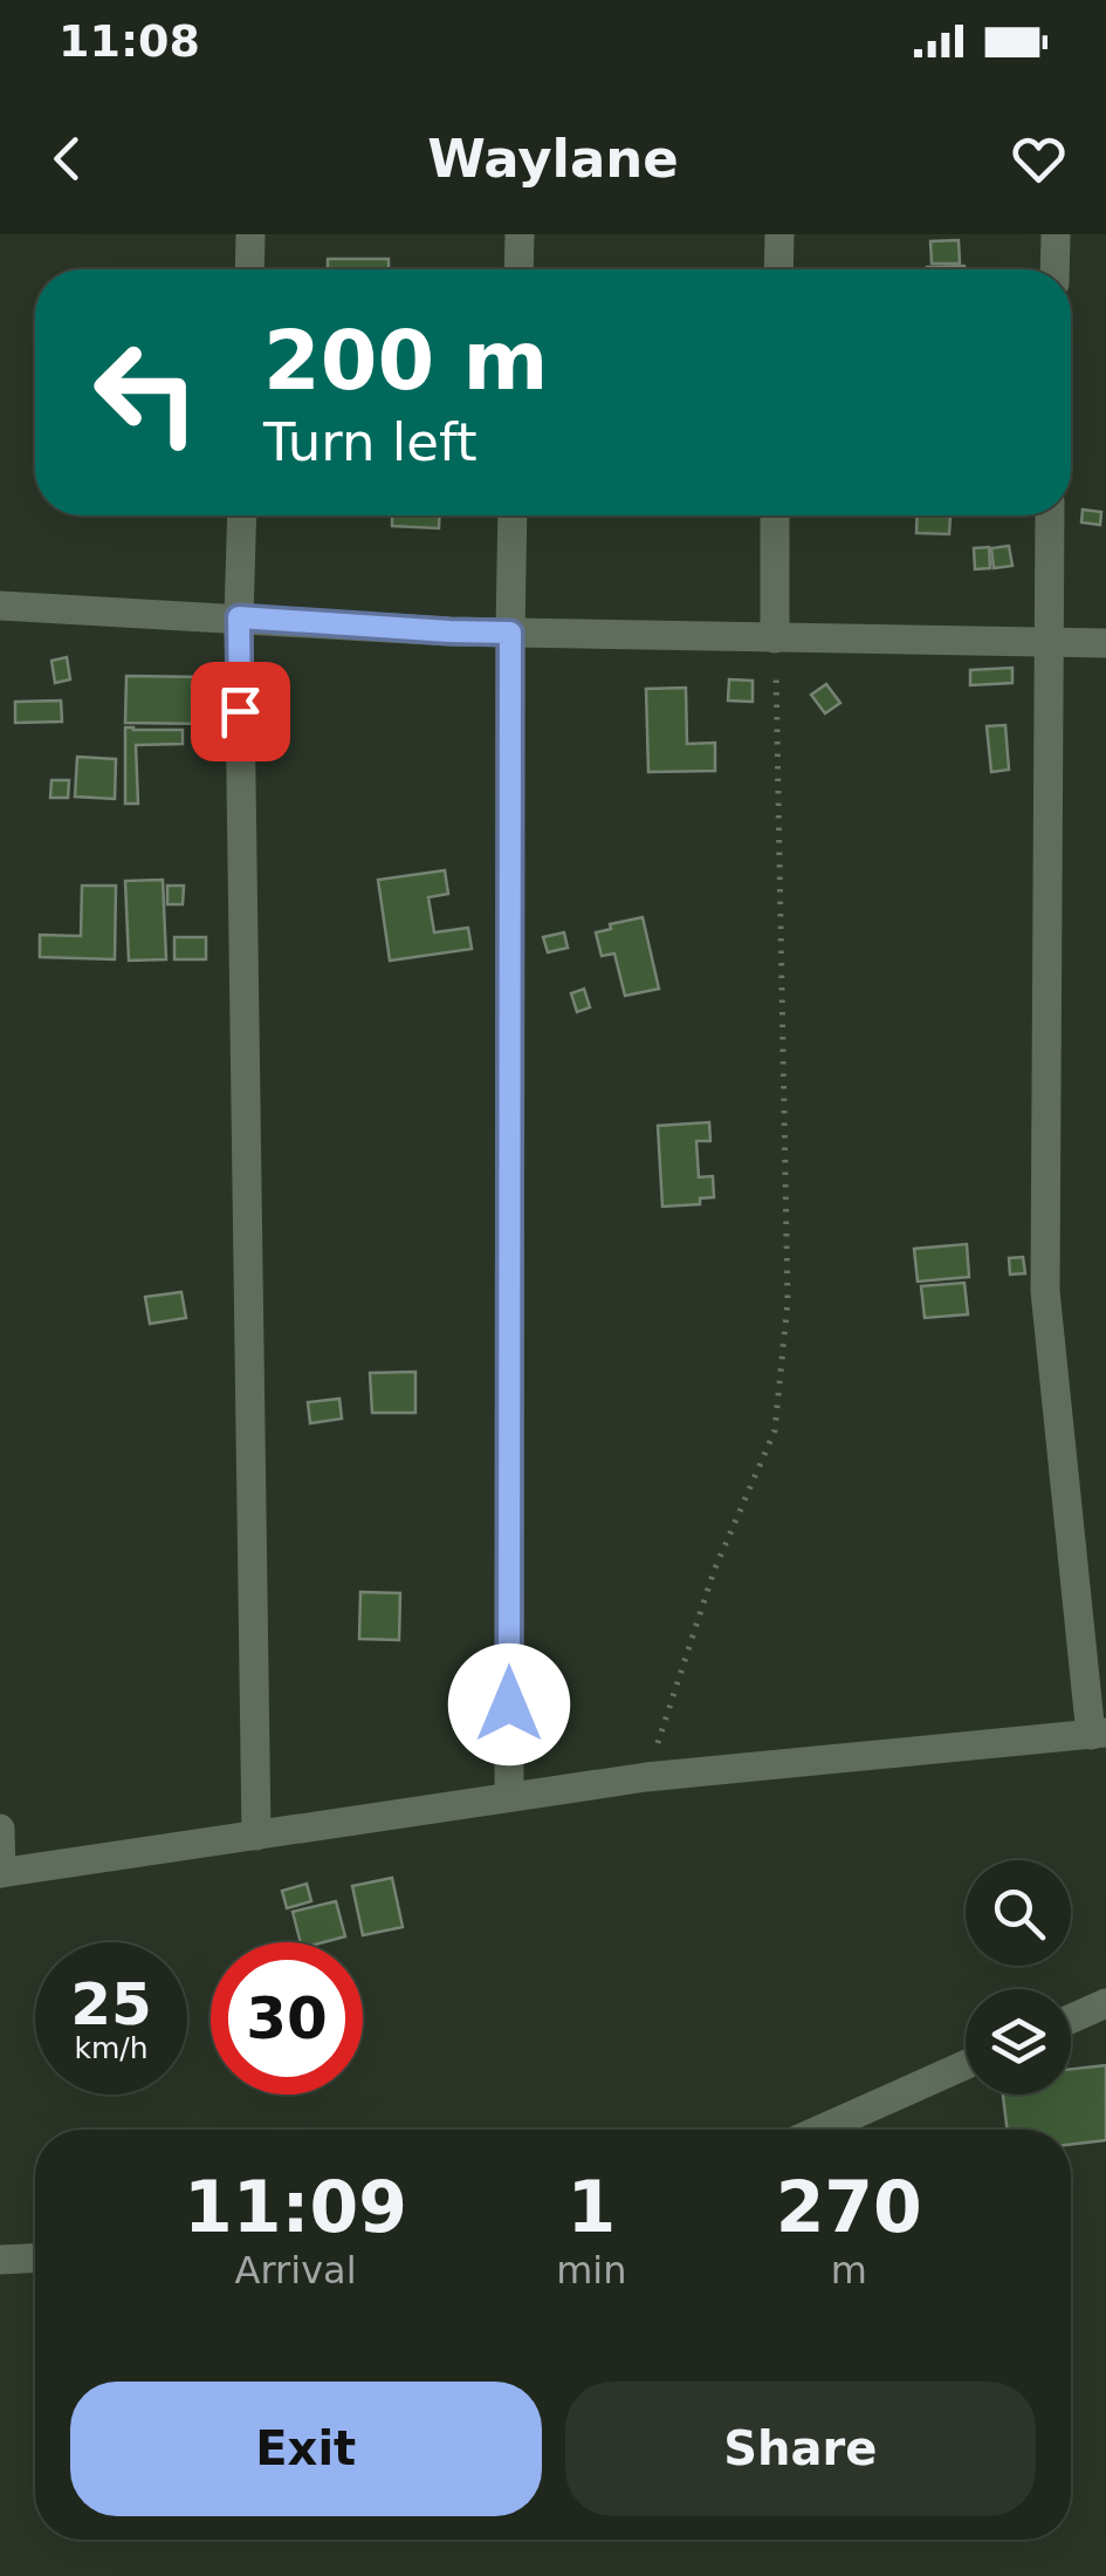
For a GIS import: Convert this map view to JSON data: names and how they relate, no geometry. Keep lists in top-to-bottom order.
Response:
{
  "page": {
    "status": "11:08",
    "header": "Waylane",
    "turn": ["200 m", "Turn left"],
    "speed": "25 km/h",
    "limit": "30",
    "eta": [
      "11:09",
      "Arrival",
      "1",
      "min",
      "270",
      "m"
    ],
    "buttons": ["Exit", "Share"]
  }
}
